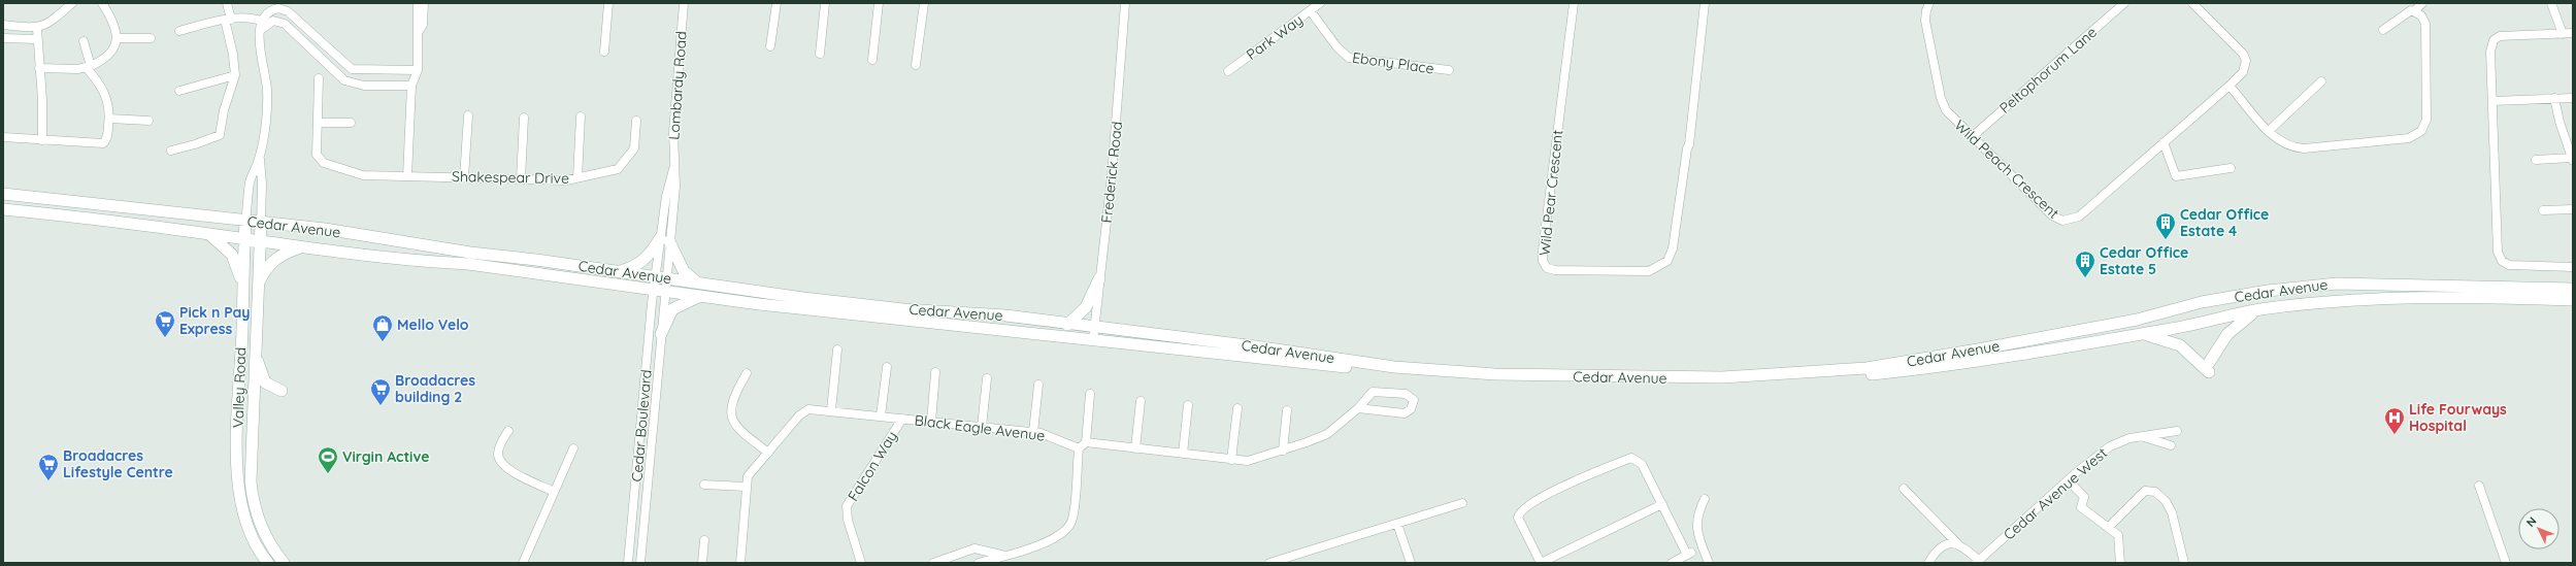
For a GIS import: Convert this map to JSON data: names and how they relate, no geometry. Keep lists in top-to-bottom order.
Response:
{
  "streets": {
    "main road": ["Cedar Avenue", "Valley Road"],
    "street": [
      "Park Way",
      "Ebony Place",
      "Peltophorum Lane",
      "Lombardy Road",
      "Wild Peach Crescent",
      "Frederick Road",
      "Shakespear Drive",
      "Wild Pear Crescent",
      "Cedar Boulevard",
      "Black Eagle Avenue",
      "Falcon Way",
      "Cedar Avenue West"
    ]
  },
  "crossings": [
    ["Park Way", "Ebony Place"],
    ["Peltophorum Lane", "Wild Peach Crescent"],
    ["Lombardy Road", "Cedar Avenue"],
    ["Lombardy Road", "Cedar Boulevard"],
    ["Frederick Road", "Cedar Avenue"],
    ["Cedar Avenue", "Valley Road"],
    ["Cedar Avenue", "Cedar Boulevard"],
    ["Black Eagle Avenue", "Falcon Way"]
  ],
  "places": {
    "building": ["Cedar Office Estate 4", "Cedar Office Estate 5"],
    "supermarket": ["Pick n Pay Express", "Broadacres building 2", "Broadacres Lifestyle Centre"],
    "shop": ["Mello Velo"],
    "hospital": ["Life Fourways Hospital"],
    "sports": ["Virgin Active"]
  },
  "north": "top left"
}
